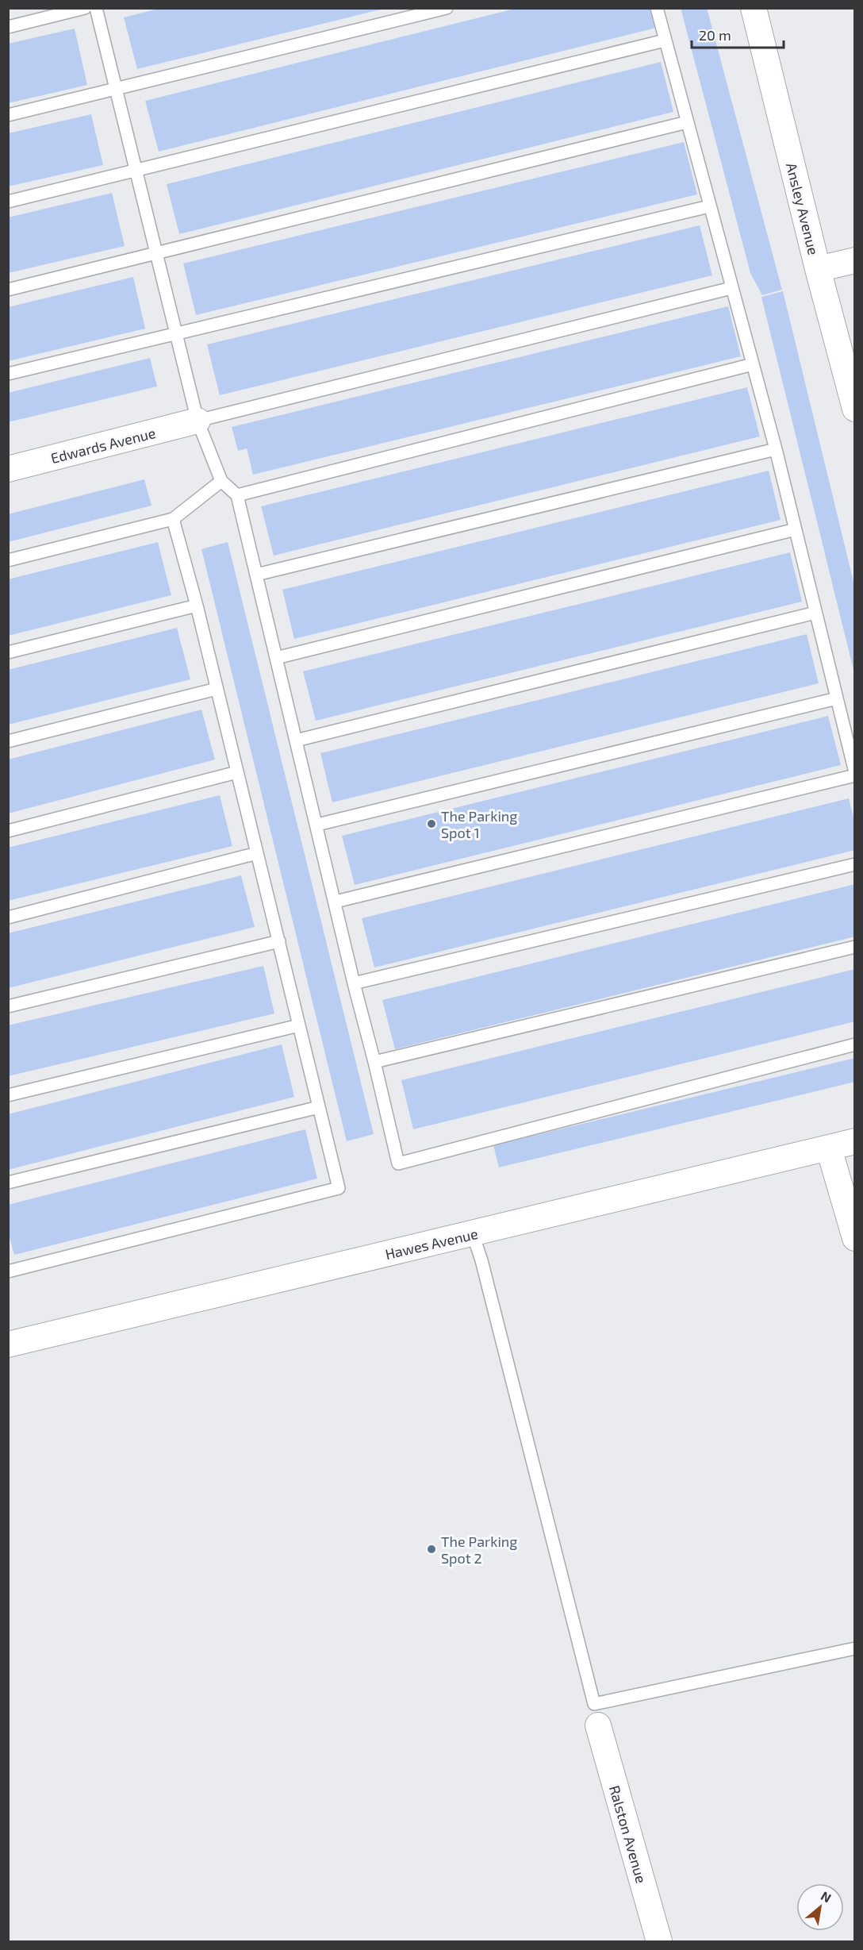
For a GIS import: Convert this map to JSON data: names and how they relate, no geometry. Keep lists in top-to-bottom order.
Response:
{
  "streets": {
    "street": [
      "Ansley Avenue",
      "Edwards Avenue",
      "Hawes Avenue",
      "Ralston Avenue"
    ]
  },
  "places": ["The Parking Spot 1", "The Parking Spot 2"],
  "scale_bar": "20 m",
  "north": "top right"
}
